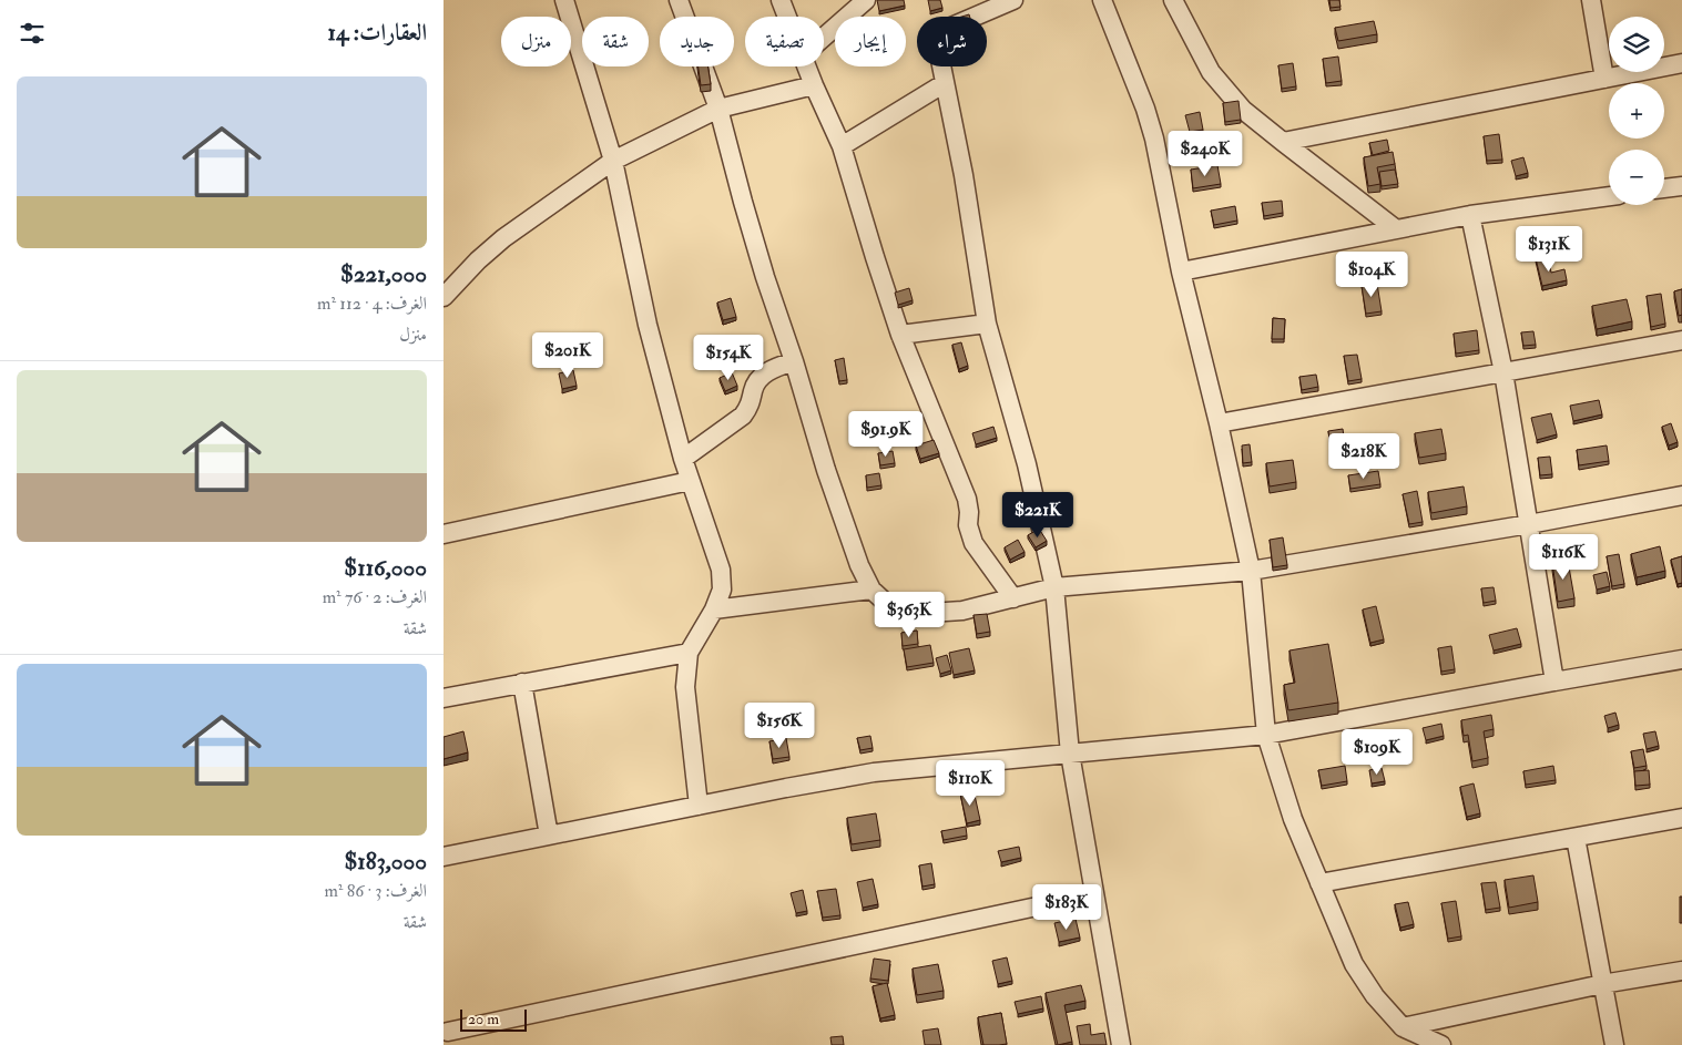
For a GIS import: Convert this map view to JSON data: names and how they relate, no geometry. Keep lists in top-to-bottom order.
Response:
{
  "scale_bar": "20 m",
  "page": {
    "heading": "العقارات: 14",
    "map_buttons": ["+", "−"],
    "chip": [
      "شراء",
      "إيجار",
      "تصفية",
      "جديد",
      "شقة",
      "منزل"
    ],
    "list": [
      {
        "name": "$221,000",
        "note": "الغرف: 4 · 112 m² · منزل"
      },
      {
        "name": "$116,000",
        "note": "الغرف: 2 · 76 m² · شقة"
      },
      {
        "name": "$183,000",
        "note": "الغرف: 3 · 86 m² · شقة"
      }
    ],
    "price": [
      "$240K",
      "$131K",
      "$104K",
      "$201K",
      "$154K",
      "$91.9K",
      "$218K",
      "$221K",
      "$116K",
      "$363K",
      "$156K",
      "$109K",
      "$110K",
      "$183K"
    ],
    "scale": "20 m"
  }
}
